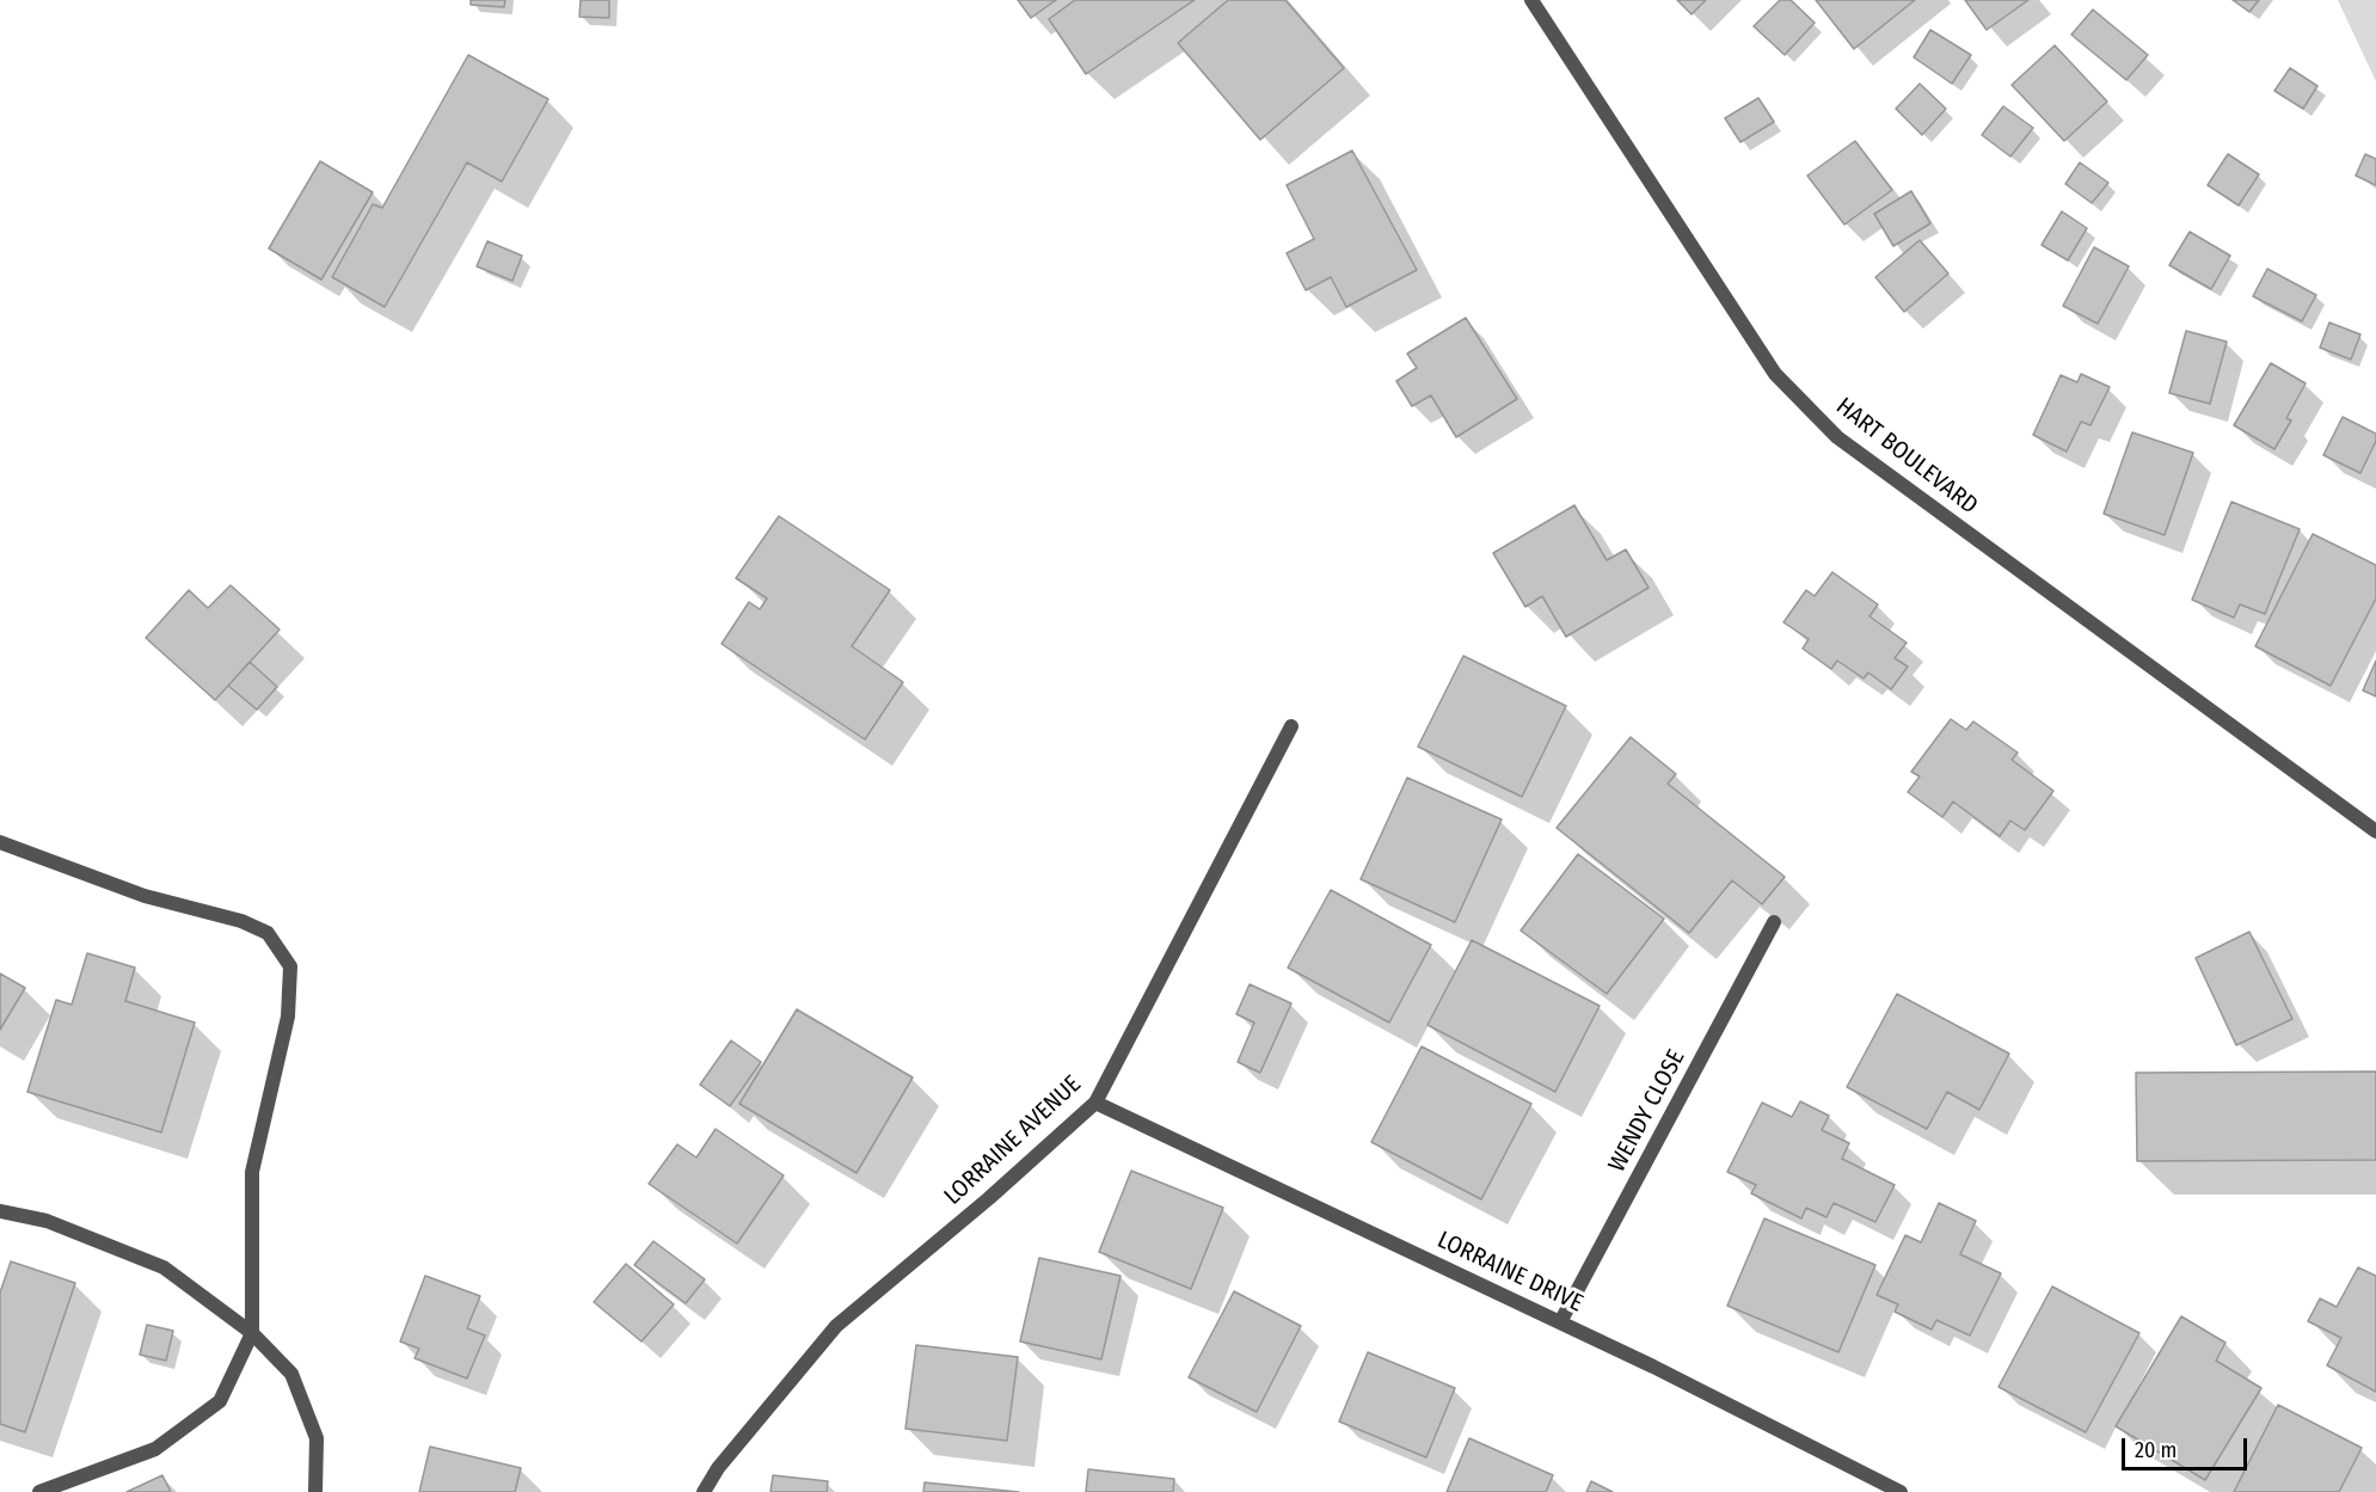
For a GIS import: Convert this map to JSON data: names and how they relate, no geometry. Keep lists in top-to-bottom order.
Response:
{
  "streets": {
    "street": [
      "HART BOULEVARD",
      "WENDY CLOSE",
      "LORRAINE AVENUE",
      "LORRAINE DRIVE"
    ]
  },
  "crossings": [
    ["WENDY CLOSE", "LORRAINE DRIVE"],
    ["LORRAINE AVENUE", "LORRAINE DRIVE"]
  ],
  "scale_bar": "20 m"
}
